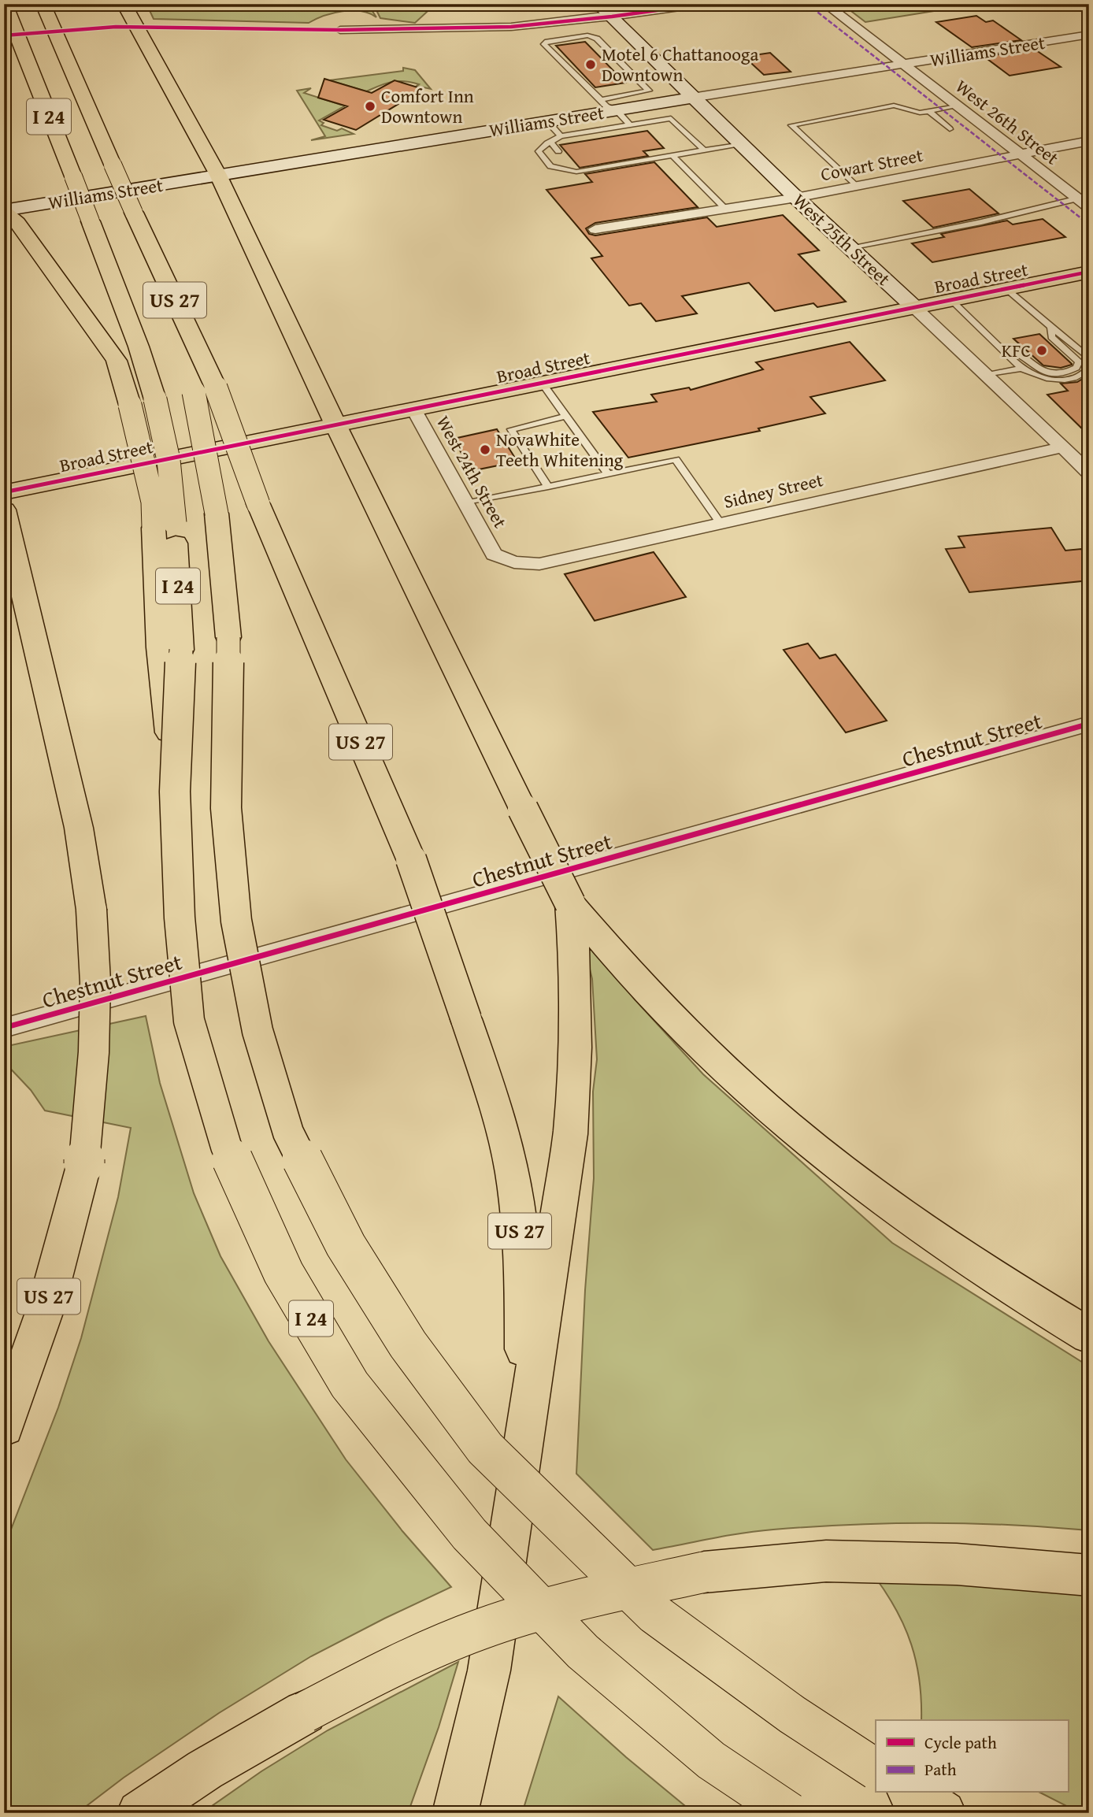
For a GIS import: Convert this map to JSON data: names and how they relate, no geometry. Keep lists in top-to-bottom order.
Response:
{
  "streets": {
    "main road": ["I 24", "Broad Street", "US 27"],
    "street": [
      "Williams Street",
      "West 26th Street",
      "Cowart Street",
      "West 25th Street",
      "West 24th Street",
      "Sidney Street",
      "Chestnut Street"
    ]
  },
  "crossings": [
    ["Williams Street", "West 26th Street"],
    ["Williams Street", "West 25th Street"],
    ["I 24", "US 27"],
    ["West 26th Street", "Cowart Street"],
    ["Cowart Street", "West 25th Street"],
    ["West 25th Street", "Broad Street"],
    ["West 25th Street", "Sidney Street"],
    ["Broad Street", "West 24th Street"],
    ["West 24th Street", "Sidney Street"]
  ],
  "places": [
    "Motel 6 Chattanooga Downtown",
    "Comfort Inn Downtown",
    "KFC",
    "NovaWhite Teeth Whitening"
  ],
  "legend": ["Cycle path", "Path"]
}
